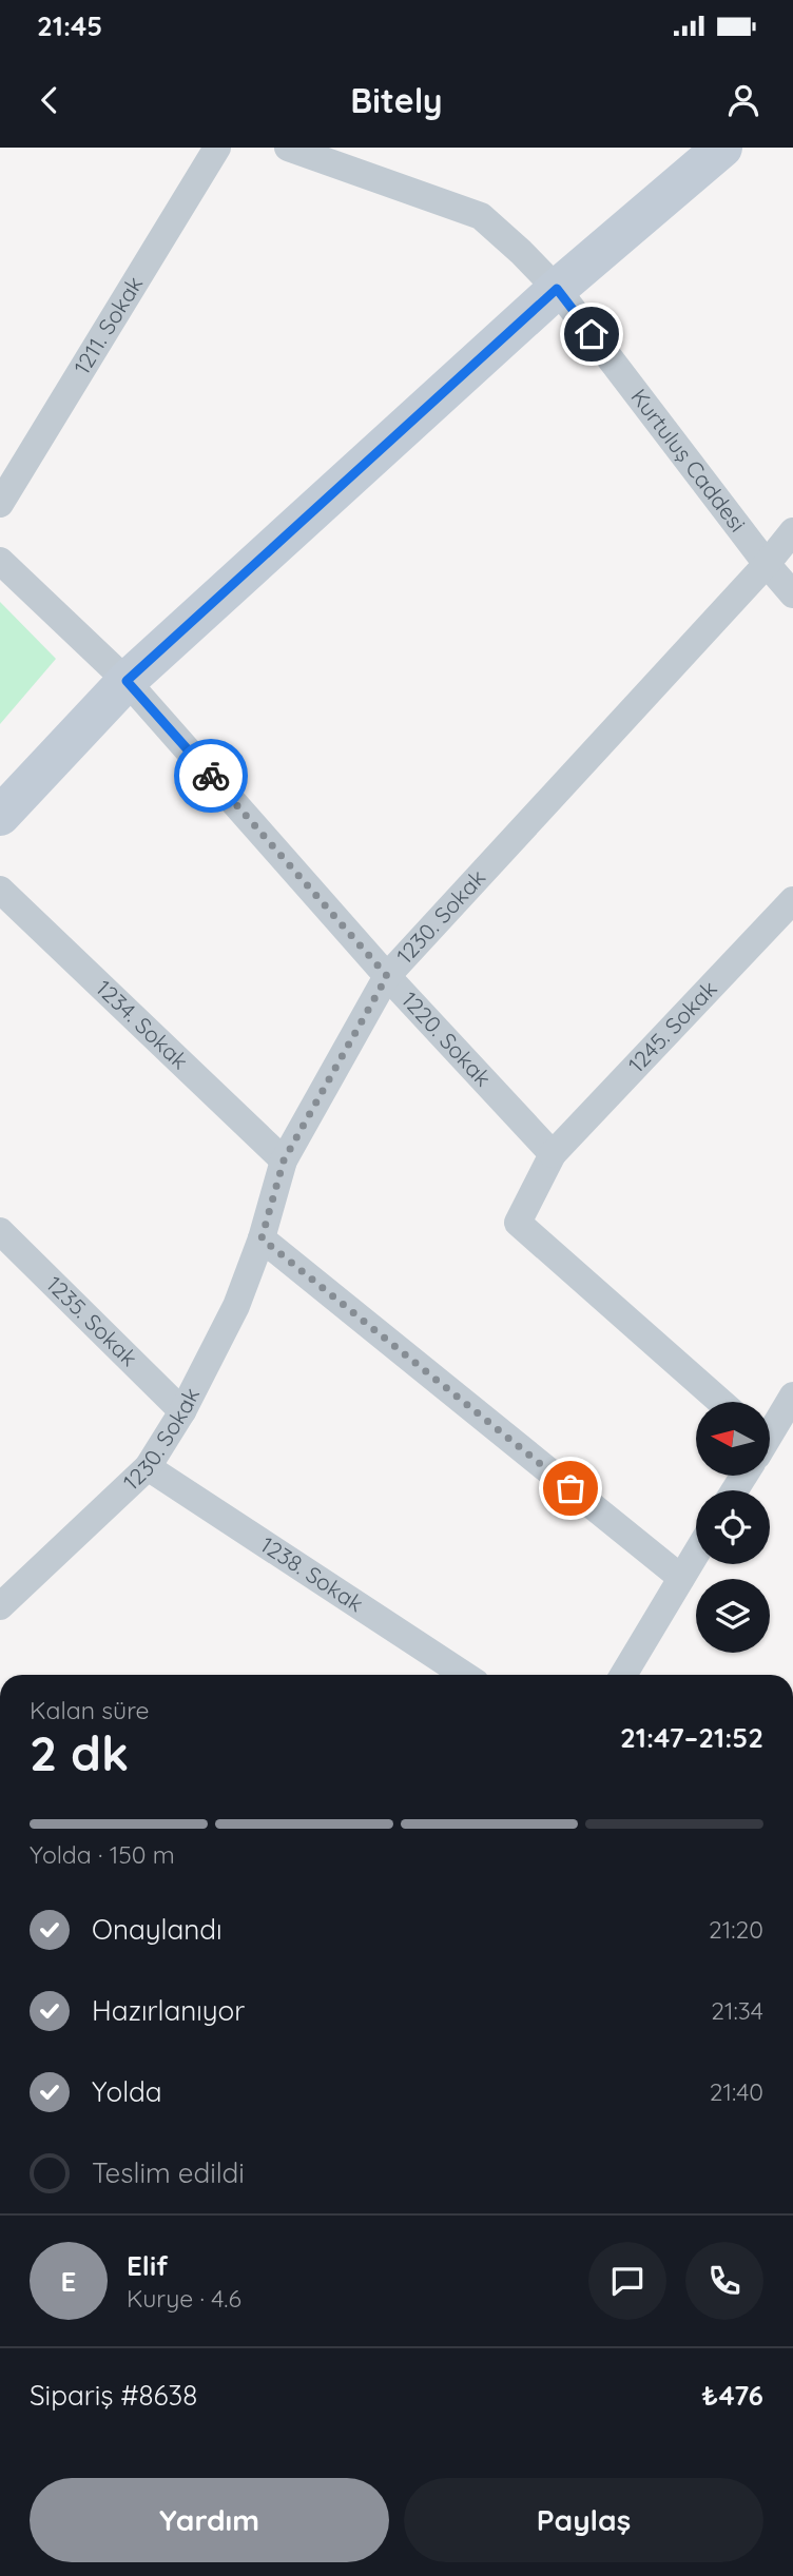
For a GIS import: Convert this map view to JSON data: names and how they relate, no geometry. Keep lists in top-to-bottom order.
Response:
{
  "streets": {
    "street": [
      "1211. Sokak",
      "Kurtuluş Caddesi",
      "1230. Sokak",
      "1234. Sokak",
      "1245. Sokak",
      "1220. Sokak",
      "1235. Sokak",
      "1238. Sokak"
    ]
  },
  "crossings": [
    ["Kurtuluş Caddesi", "1230. Sokak"],
    ["1230. Sokak", "1234. Sokak"],
    ["1230. Sokak", "1220. Sokak"],
    ["1230. Sokak", "1235. Sokak"],
    ["1230. Sokak", "1238. Sokak"],
    ["1245. Sokak", "1220. Sokak"]
  ],
  "north": "left",
  "page": {
    "status": "21:45",
    "header": "Bitely",
    "heading": ["2 dk", "Kalan süre", "21:47–21:52"],
    "panel": [
      "Elif",
      "Kurye · 4.6",
      "Sipariş #8638",
      "₺476"
    ],
    "bar": "Yolda · 150 m",
    "list": [
      ["Onaylandı", "21:20"],
      ["Hazırlanıyor", "21:34"],
      ["Yolda", "21:40"],
      "Teslim edildi"
    ],
    "round": "E",
    "buttons": ["Yardım", "Paylaş"]
  }
}
